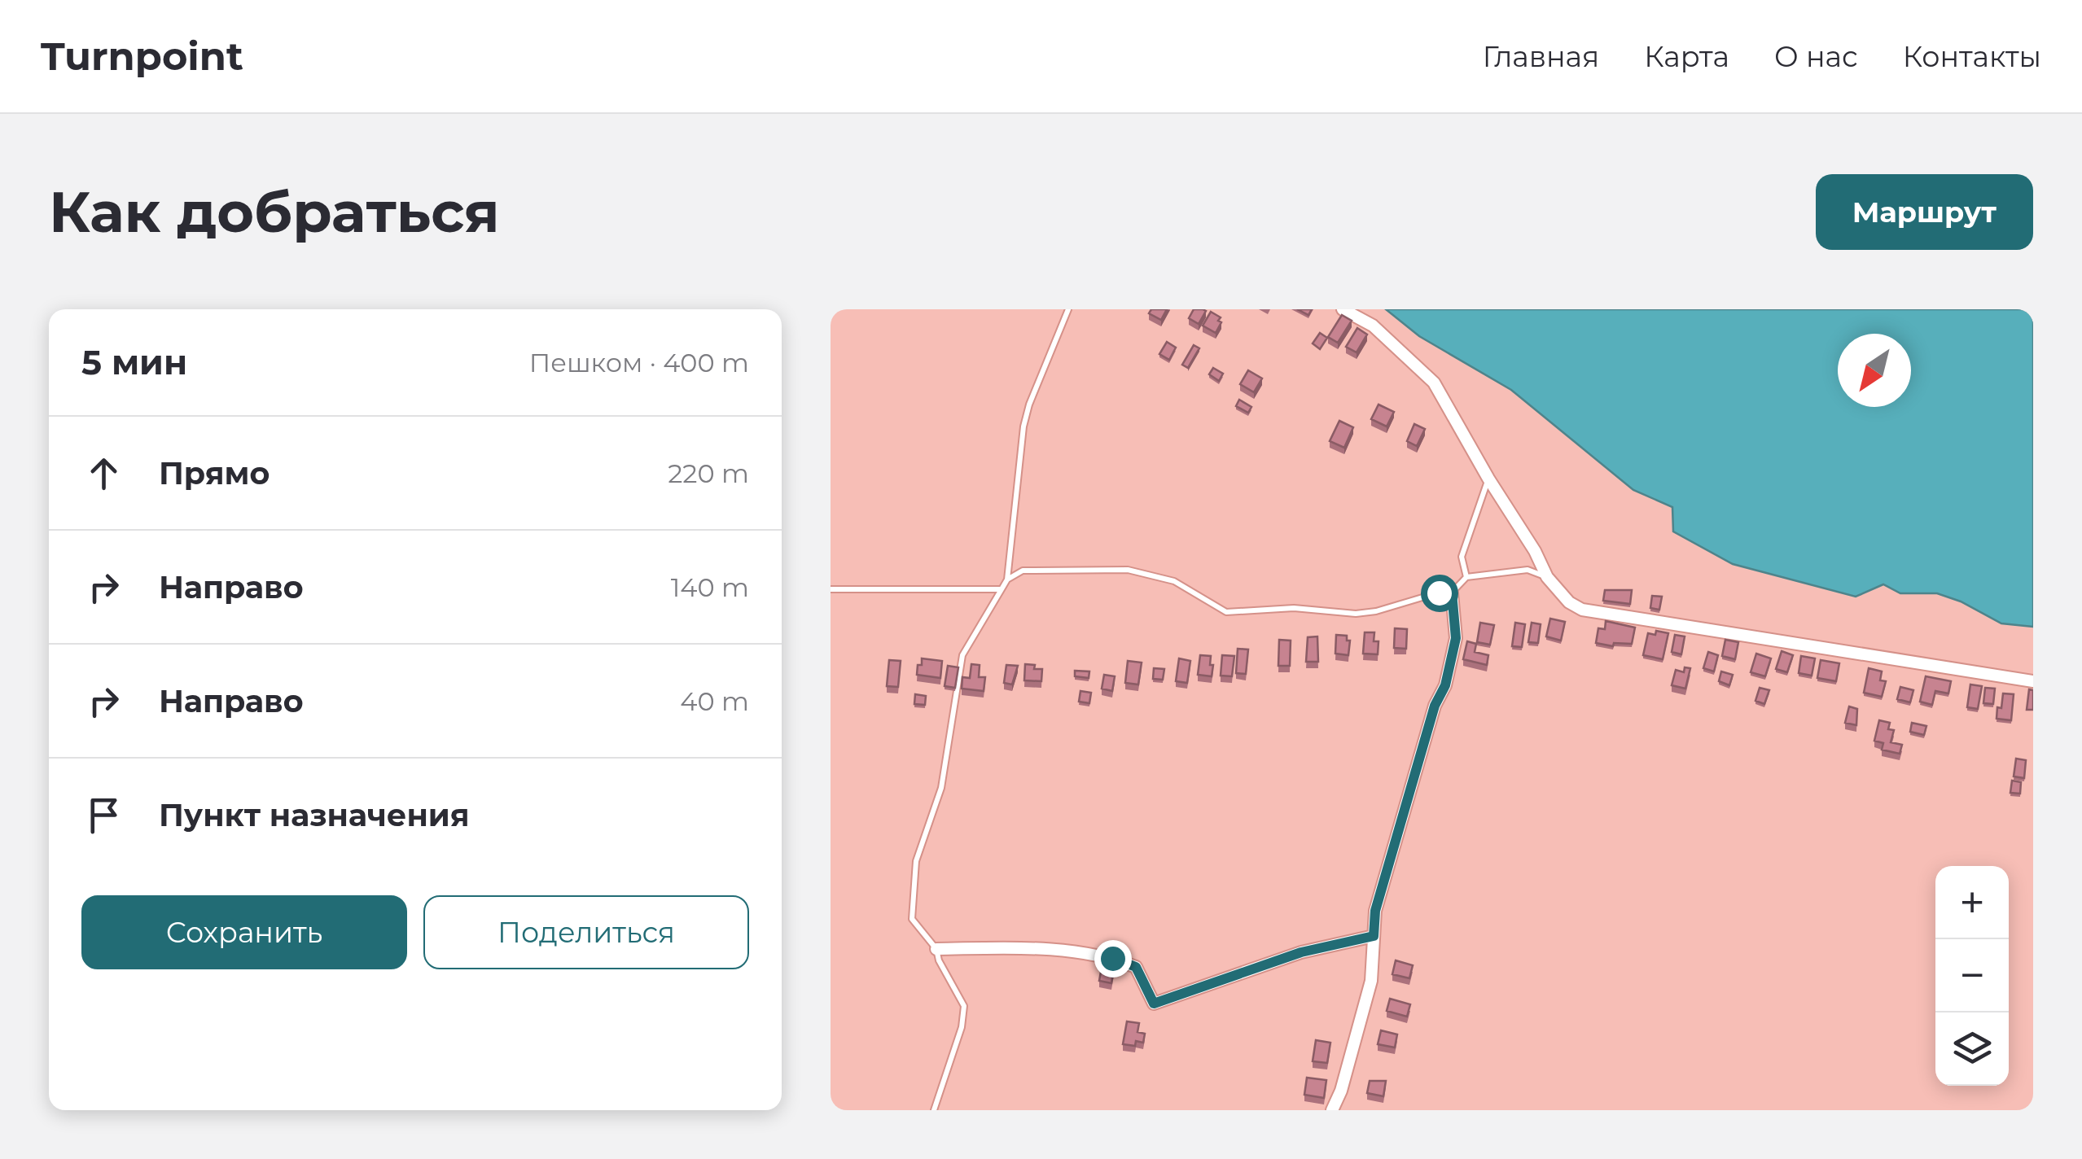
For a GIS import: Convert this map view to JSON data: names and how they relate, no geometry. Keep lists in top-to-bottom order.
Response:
{
  "north": "bottom left",
  "page": {
    "header": "Turnpoint",
    "nav": [
      "Главная",
      "Карта",
      "О нас",
      "Контакты"
    ],
    "buttons": [
      "Маршрут",
      ["Сохранить", "Поделиться"]
    ],
    "title": "Как добраться",
    "heading": ["5 мин", "Пешком · 400 m"],
    "list": [
      ["Прямо", "220 m"],
      ["Направо", "140 m"],
      ["Направо", "40 m"],
      "Пункт назначения"
    ],
    "map_buttons": ["+", "−"]
  }
}
